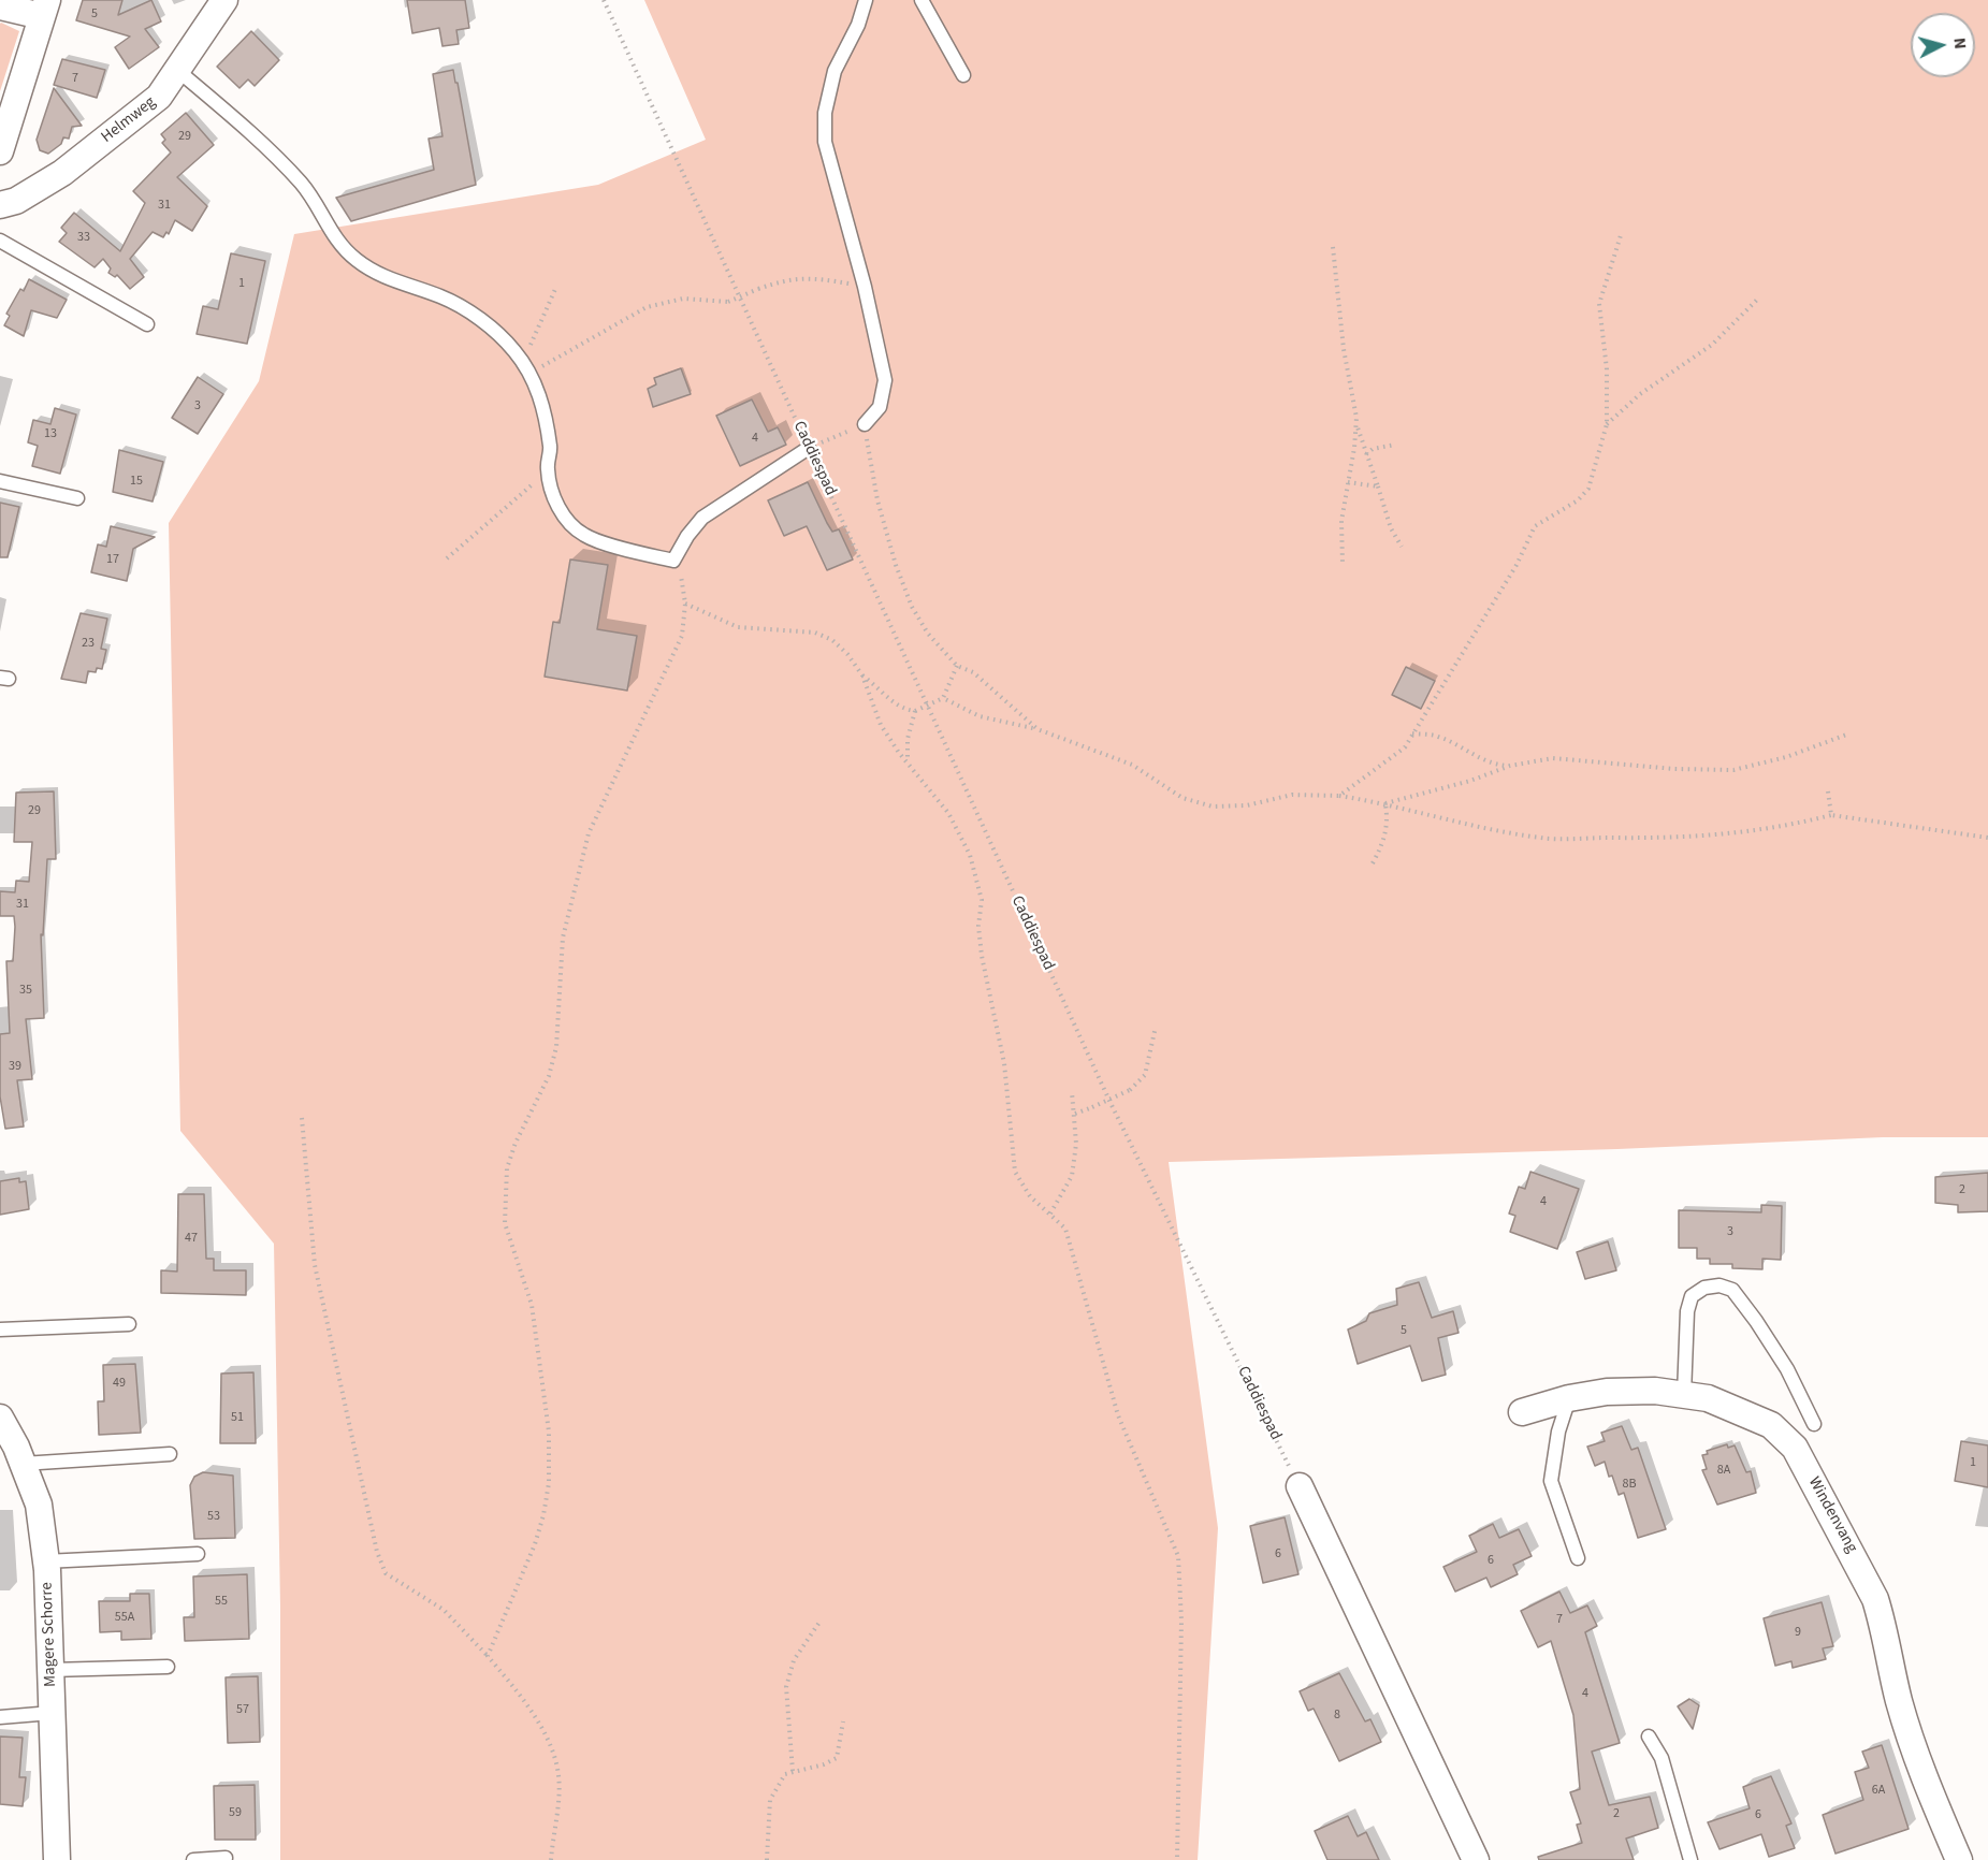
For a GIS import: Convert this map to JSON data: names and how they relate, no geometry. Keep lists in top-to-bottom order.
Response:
{
  "streets": {
    "street": ["Helmweg", "Windenvang", "Magere Schorre"],
    "path": ["Caddiespad"]
  },
  "house_numbers": [
    "5",
    "7",
    "29",
    "31",
    "33",
    "1",
    "3",
    "13",
    "4",
    "15",
    "17",
    "23",
    "29",
    "31",
    "35",
    "39",
    "2",
    "4",
    "3",
    "47",
    "5",
    "49",
    "51",
    "1",
    "8A",
    "8B",
    "53",
    "6",
    "6",
    "55",
    "55A",
    "7",
    "9",
    "4",
    "57",
    "8",
    "6A",
    "59",
    "2",
    "6"
  ],
  "north": "right"
}
